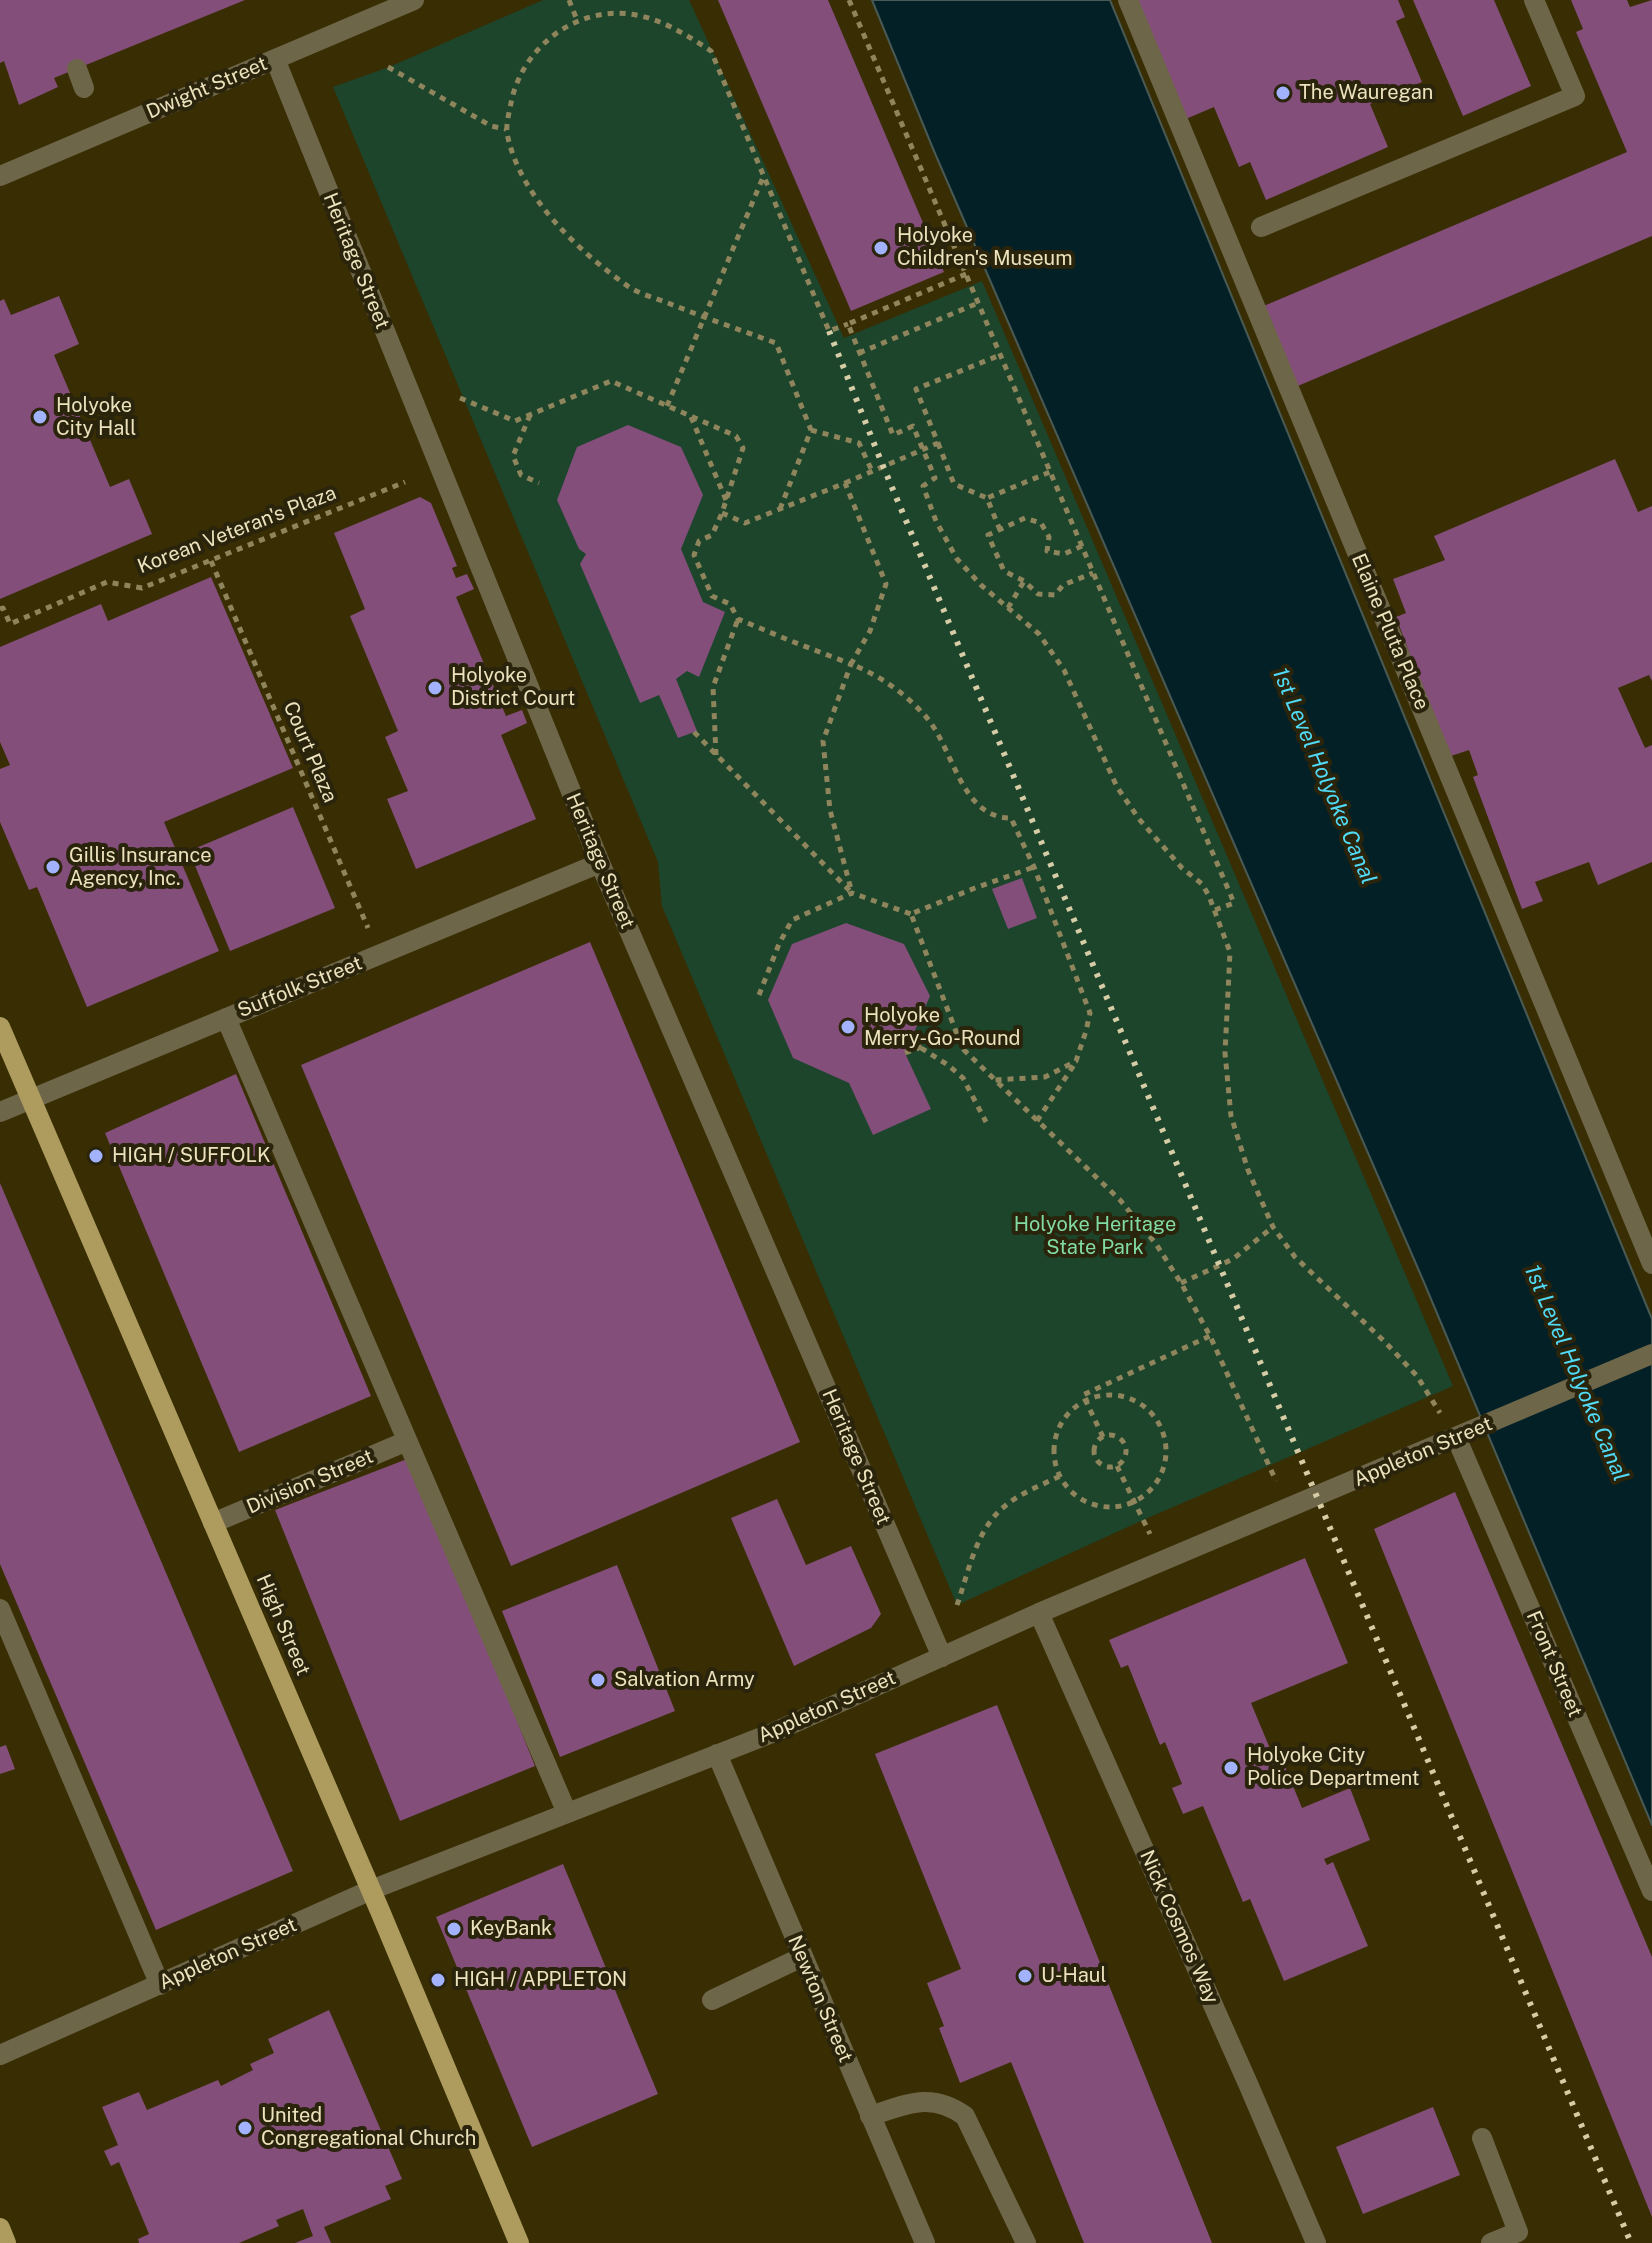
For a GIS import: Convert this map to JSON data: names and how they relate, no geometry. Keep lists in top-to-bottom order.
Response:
{
  "streets": {
    "main road": ["High Street"],
    "street": [
      "Dwight Street",
      "Heritage Street",
      "Elaine Pluta Place",
      "Suffolk Street",
      "Appleton Street",
      "Division Street",
      "Front Street",
      "Nick Cosmos Way",
      "Newton Street"
    ],
    "path": ["Korean Veteran's Plaza", "Court Plaza"]
  },
  "crossings": [
    ["Dwight Street", "Heritage Street"],
    ["Heritage Street", "Suffolk Street"],
    ["Heritage Street", "Appleton Street"],
    ["Korean Veteran's Plaza", "Court Plaza"],
    ["Court Plaza", "Suffolk Street"],
    ["Suffolk Street", "High Street"],
    ["Appleton Street", "High Street"],
    ["Appleton Street", "Front Street"],
    ["Appleton Street", "Nick Cosmos Way"],
    ["Appleton Street", "Newton Street"],
    ["Division Street", "High Street"]
  ],
  "water": ["1st Level Holyoke Canal"],
  "parks": ["Holyoke Heritage State Park"],
  "places": [
    "The Wauregan",
    "Holyoke Children's Museum",
    "Holyoke City Hall",
    "Holyoke District Court",
    "Gillis Insurance Agency, Inc.",
    "Holyoke Merry-Go-Round",
    "HIGH / SUFFOLK",
    "Salvation Army",
    "Holyoke City Police Department",
    "KeyBank",
    "U-Haul",
    "HIGH / APPLETON",
    "United Congregational Church"
  ]
}
